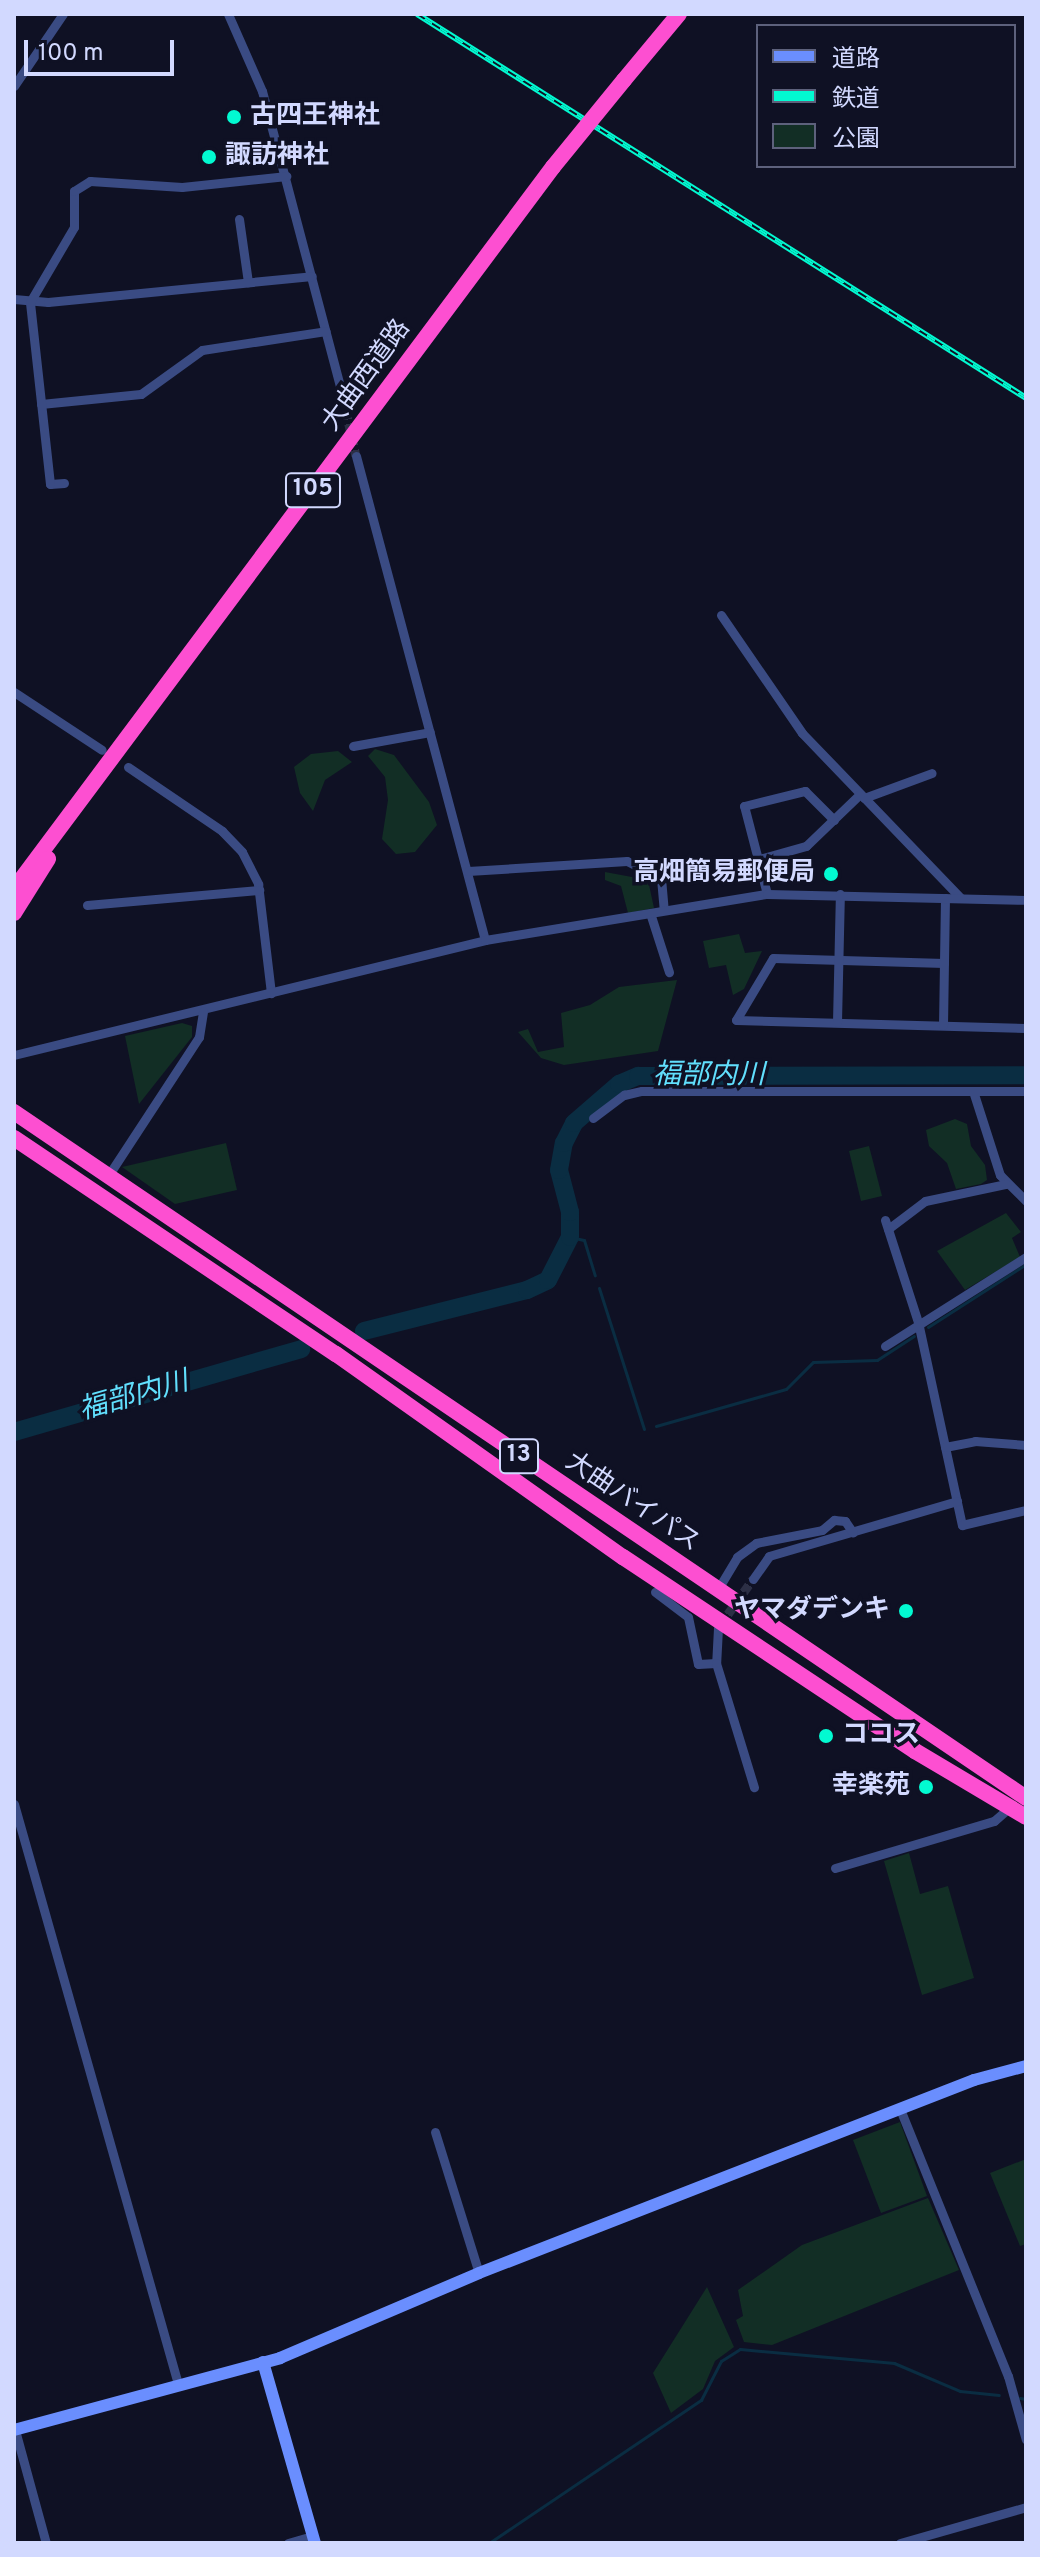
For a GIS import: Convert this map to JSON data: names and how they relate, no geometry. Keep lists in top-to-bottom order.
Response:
{
  "streets": {
    "highway": [
      "大曲西道路",
      "105",
      "13",
      "大曲バイパス"
    ]
  },
  "water": ["福部内川"],
  "places": [
    "古四王神社",
    "諏訪神社",
    "高畑簡易郵便局",
    "ヤマダデンキ",
    "ココス",
    "幸楽苑"
  ],
  "legend": ["道路", "鉄道", "公園"],
  "scale_bar": "100 m"
}
